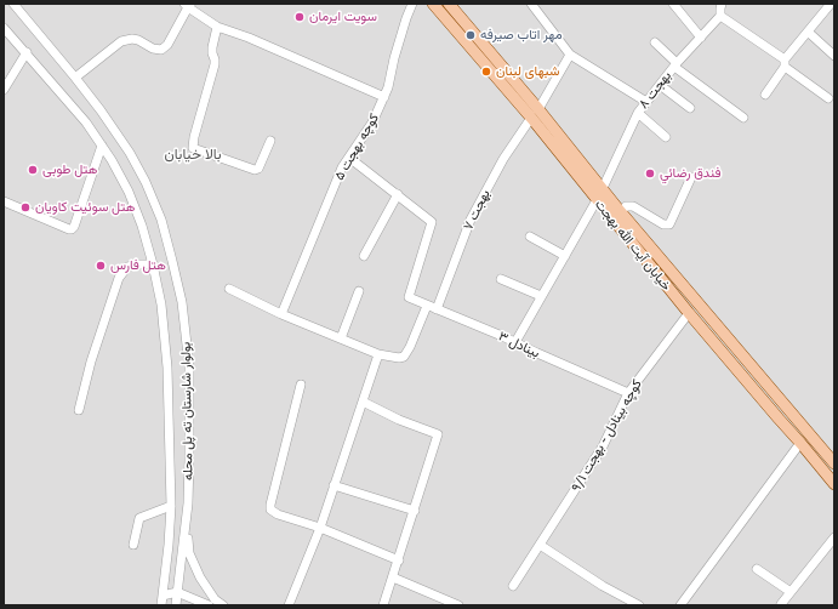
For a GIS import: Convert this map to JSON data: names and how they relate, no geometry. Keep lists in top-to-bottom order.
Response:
{
  "streets": {
    "main road": ["خیابان آیت الله بهجت"],
    "street": [
      "بهجت ۸",
      "کوچه بهجت ۵",
      "بهجت ۷",
      "بینادل ۳",
      "بولوار شارستان ته پل محله",
      "کوچه بینادل - بهجت ۹/۱"
    ]
  },
  "crossings": [
    ["بهجت ۸", "خیابان آیت الله بهجت"],
    ["بهجت ۷", "خیابان آیت الله بهجت"],
    ["بهجت ۷", "بینادل ۳"],
    ["خیابان آیت الله بهجت", "کوچه بینادل - بهجت ۹/۱"],
    ["بینادل ۳", "کوچه بینادل - بهجت ۹/۱"]
  ],
  "districts": ["بالا خیابان"],
  "places": [
    "سویت ایرمان",
    "مهر اتاب صيرفه",
    "شبهای لبنان",
    "هتل طوبی",
    "فندق رضائي",
    "هتل سوئیت کاویان",
    "هتل فارس"
  ]
}
